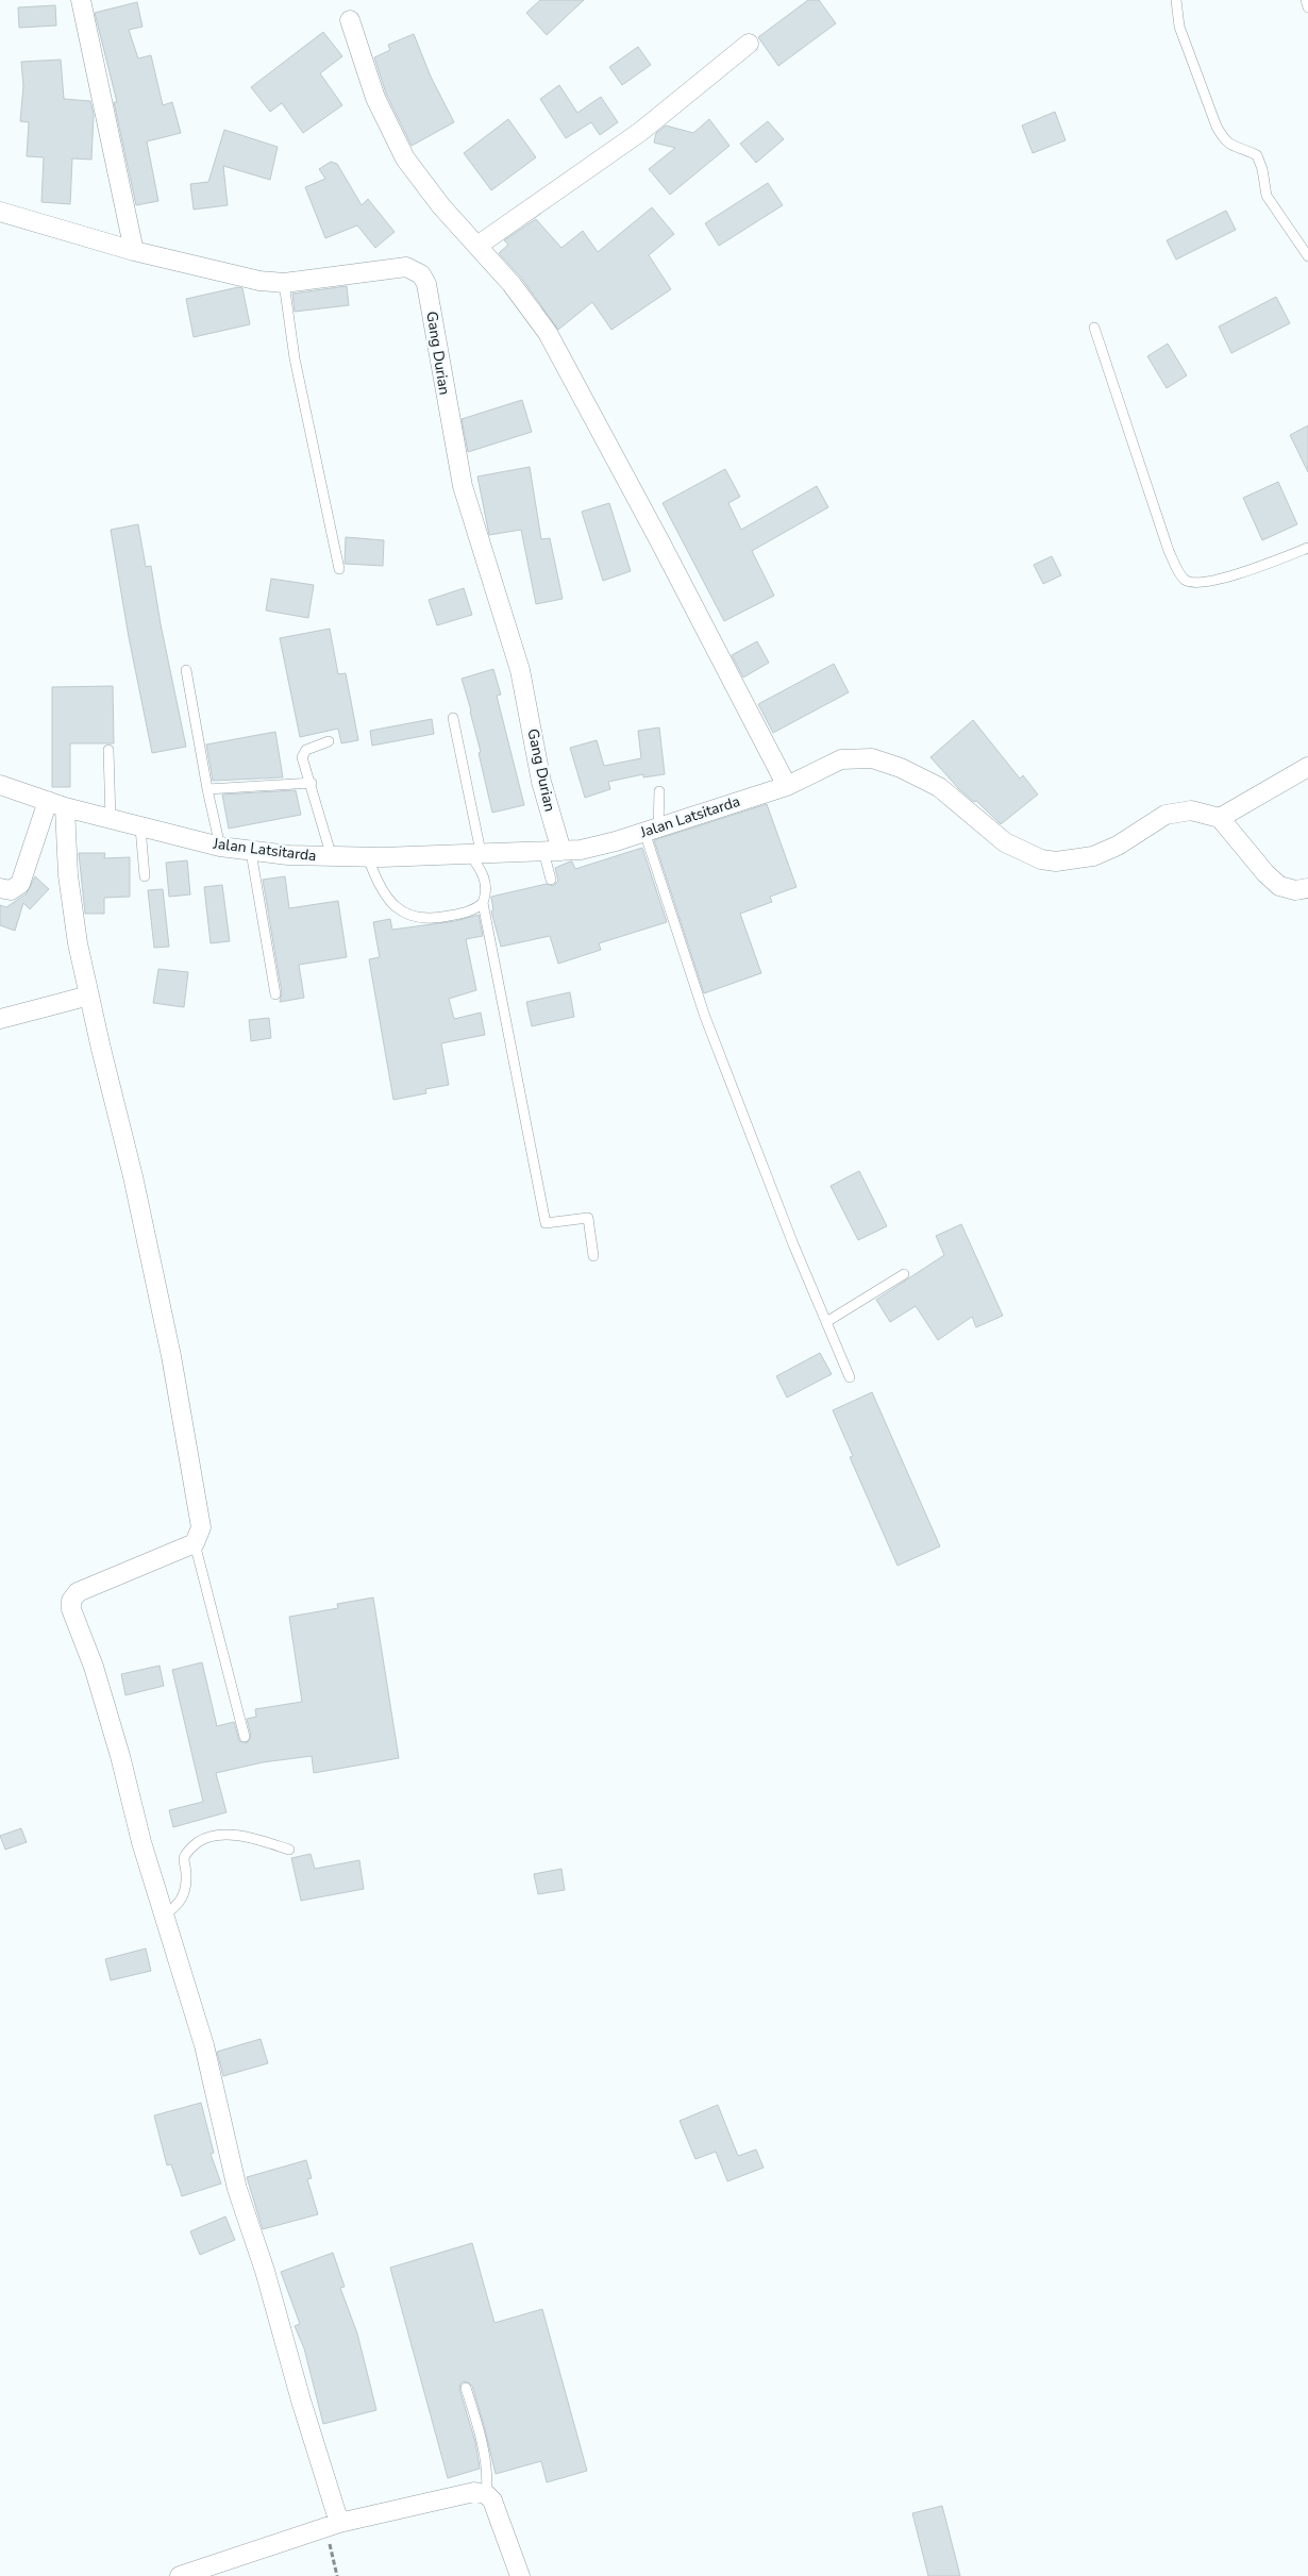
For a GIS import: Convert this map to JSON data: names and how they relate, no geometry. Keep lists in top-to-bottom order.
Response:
{
  "streets": {
    "street": ["Gang Durian", "Jalan Latsitarda"]
  },
  "crossings": [
    ["Gang Durian", "Jalan Latsitarda"]
  ]
}
